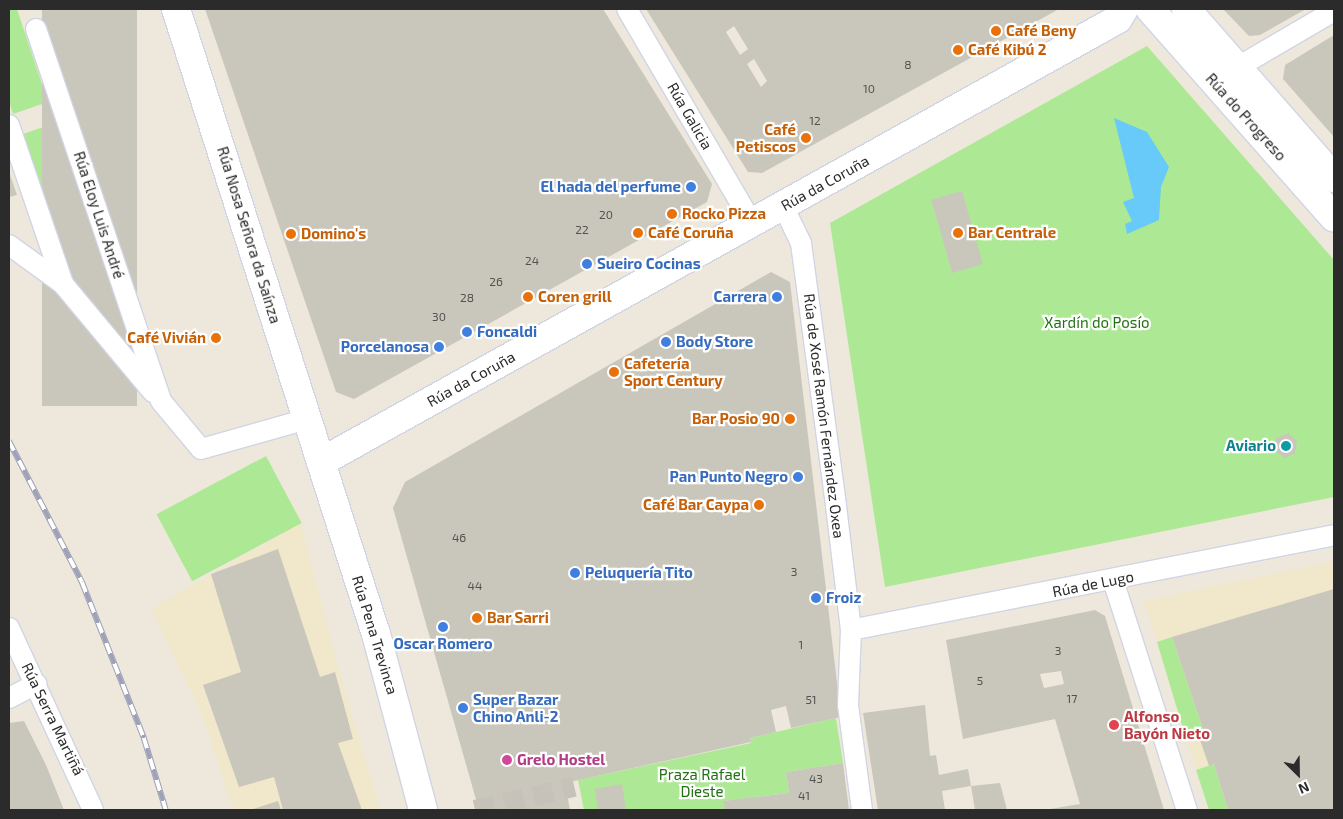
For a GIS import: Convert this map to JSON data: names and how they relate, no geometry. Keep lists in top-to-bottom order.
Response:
{
  "streets": {
    "street": [
      "Rúa Galicia",
      "Rúa do Progreso",
      "Rúa da Coruña",
      "Rúa Eloy Luis André",
      "Rúa Nosa Señora da Saínza",
      "Rúa de Xosé Ramón Fernández Oxea",
      "Rúa de Lugo",
      "Rúa Pena Trevinca",
      "Rúa Serra Martiñá"
    ]
  },
  "crossings": [
    ["Rúa Galicia", "Rúa da Coruña"],
    ["Rúa do Progreso", "Rúa da Coruña"],
    ["Rúa da Coruña", "Rúa Nosa Señora da Saínza"],
    ["Rúa da Coruña", "Rúa de Xosé Ramón Fernández Oxea"],
    ["Rúa da Coruña", "Rúa Pena Trevinca"],
    ["Rúa Eloy Luis André", "Rúa Nosa Señora da Saínza"],
    ["Rúa Nosa Señora da Saínza", "Rúa Pena Trevinca"],
    ["Rúa de Xosé Ramón Fernández Oxea", "Rúa de Lugo"]
  ],
  "parks": ["Xardín do Posío", "Praza Rafael Dieste"],
  "places": [
    "Café Beny",
    "Café Kibú 2",
    "Café Petiscos",
    "El hada del perfume",
    "Rocko Pizza",
    "Café Coruña",
    "Bar Centrale",
    "Domino's",
    "Sueiro Cocinas",
    "Coren grill",
    "Carrera",
    "Foncaldi",
    "Café Vivián",
    "Body Store",
    "Porcelanosa",
    "Cafetería Sport Century",
    "Bar Posio 90",
    "Aviario",
    "Pan Punto Negro",
    "Café Bar Caypa",
    "Peluquería Tito",
    "Froiz",
    "Bar Sarri",
    "Oscar Romero",
    "Super Bazar Chino Anli-2",
    "Alfonso Bayón Nieto",
    "Grelo Hostel"
  ],
  "house_numbers": [
    "8",
    "10",
    "12",
    "20",
    "22",
    "24",
    "26",
    "28",
    "30",
    "46",
    "3",
    "44",
    "1",
    "3",
    "5",
    "17",
    "51",
    "43",
    "41"
  ],
  "north": "bottom right"
}
